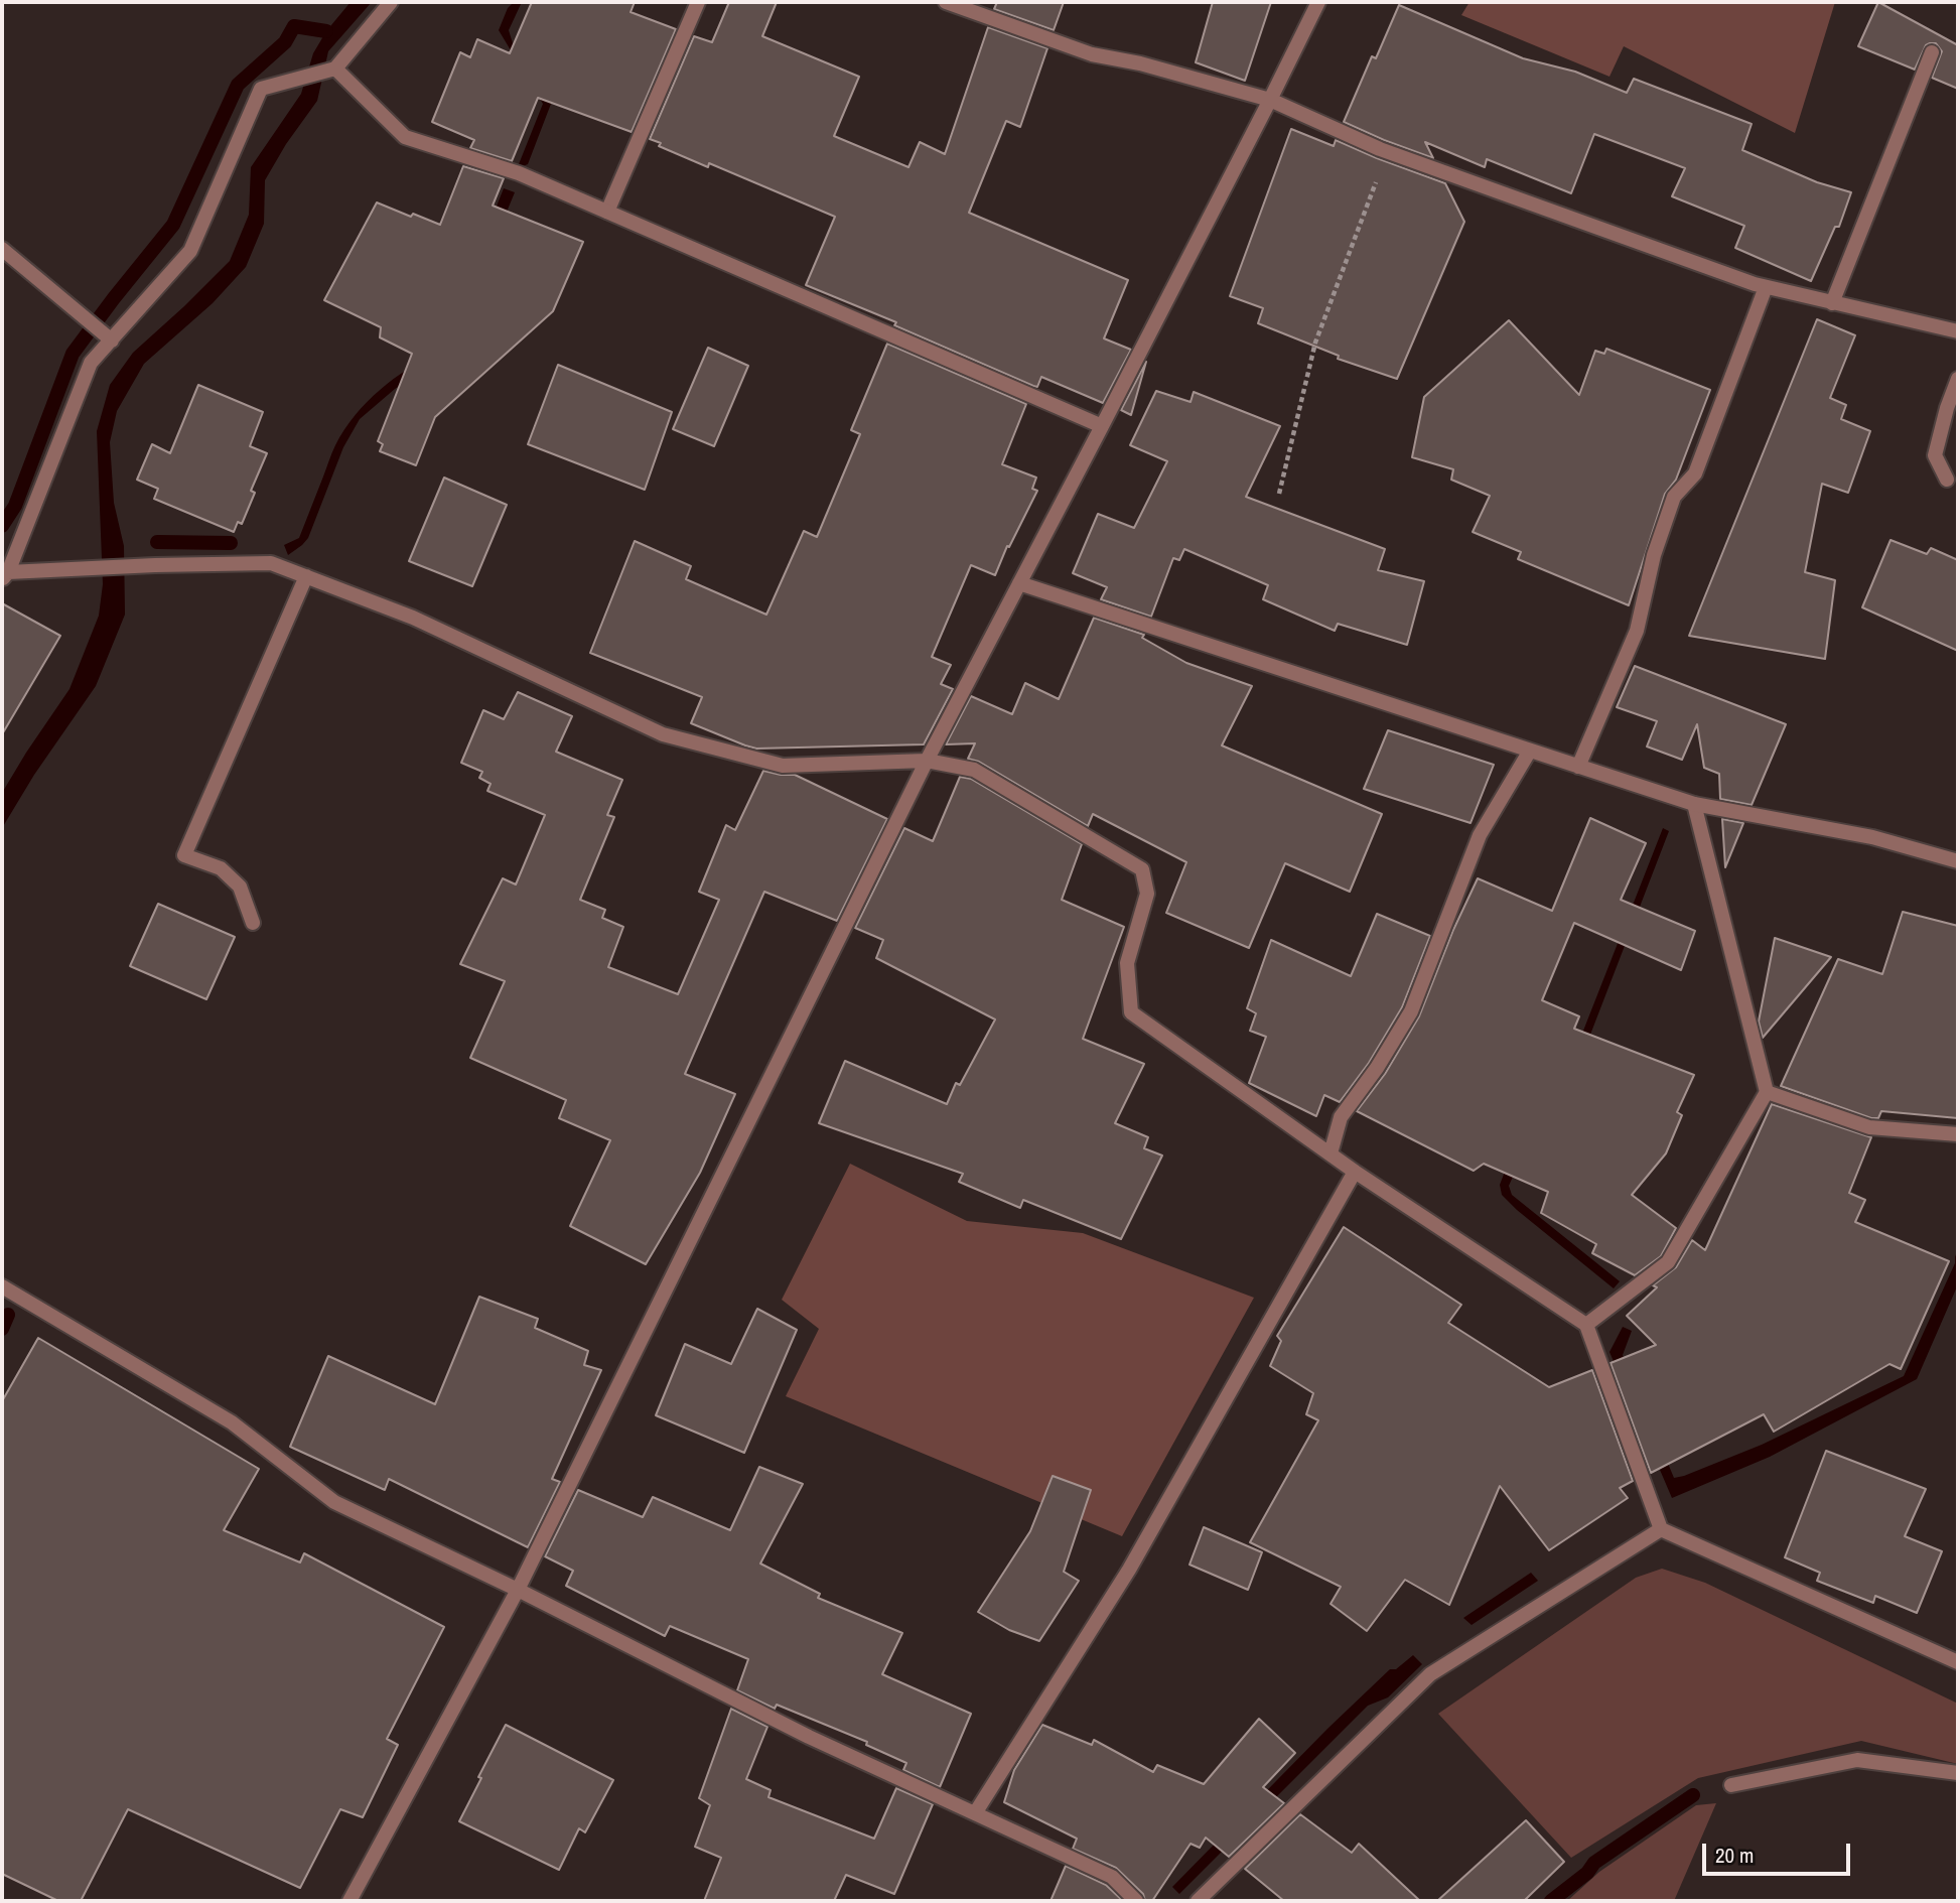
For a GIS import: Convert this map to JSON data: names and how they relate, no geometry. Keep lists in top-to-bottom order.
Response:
{
  "scale_bar": "20 m"
}
